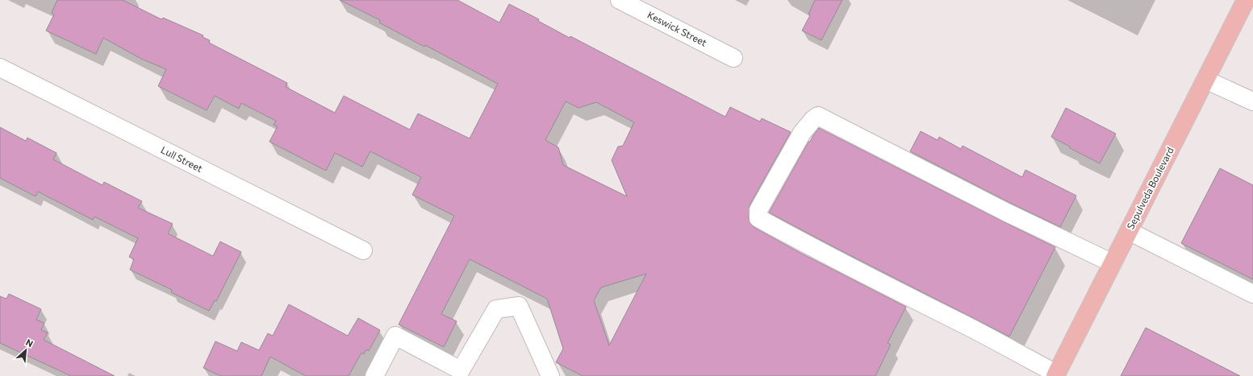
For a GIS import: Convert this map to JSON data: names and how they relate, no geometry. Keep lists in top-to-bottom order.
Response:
{
  "streets": {
    "main road": ["Sepulveda Boulevard"],
    "street": ["Keswick Street", "Lull Street"]
  },
  "north": "top right"
}
